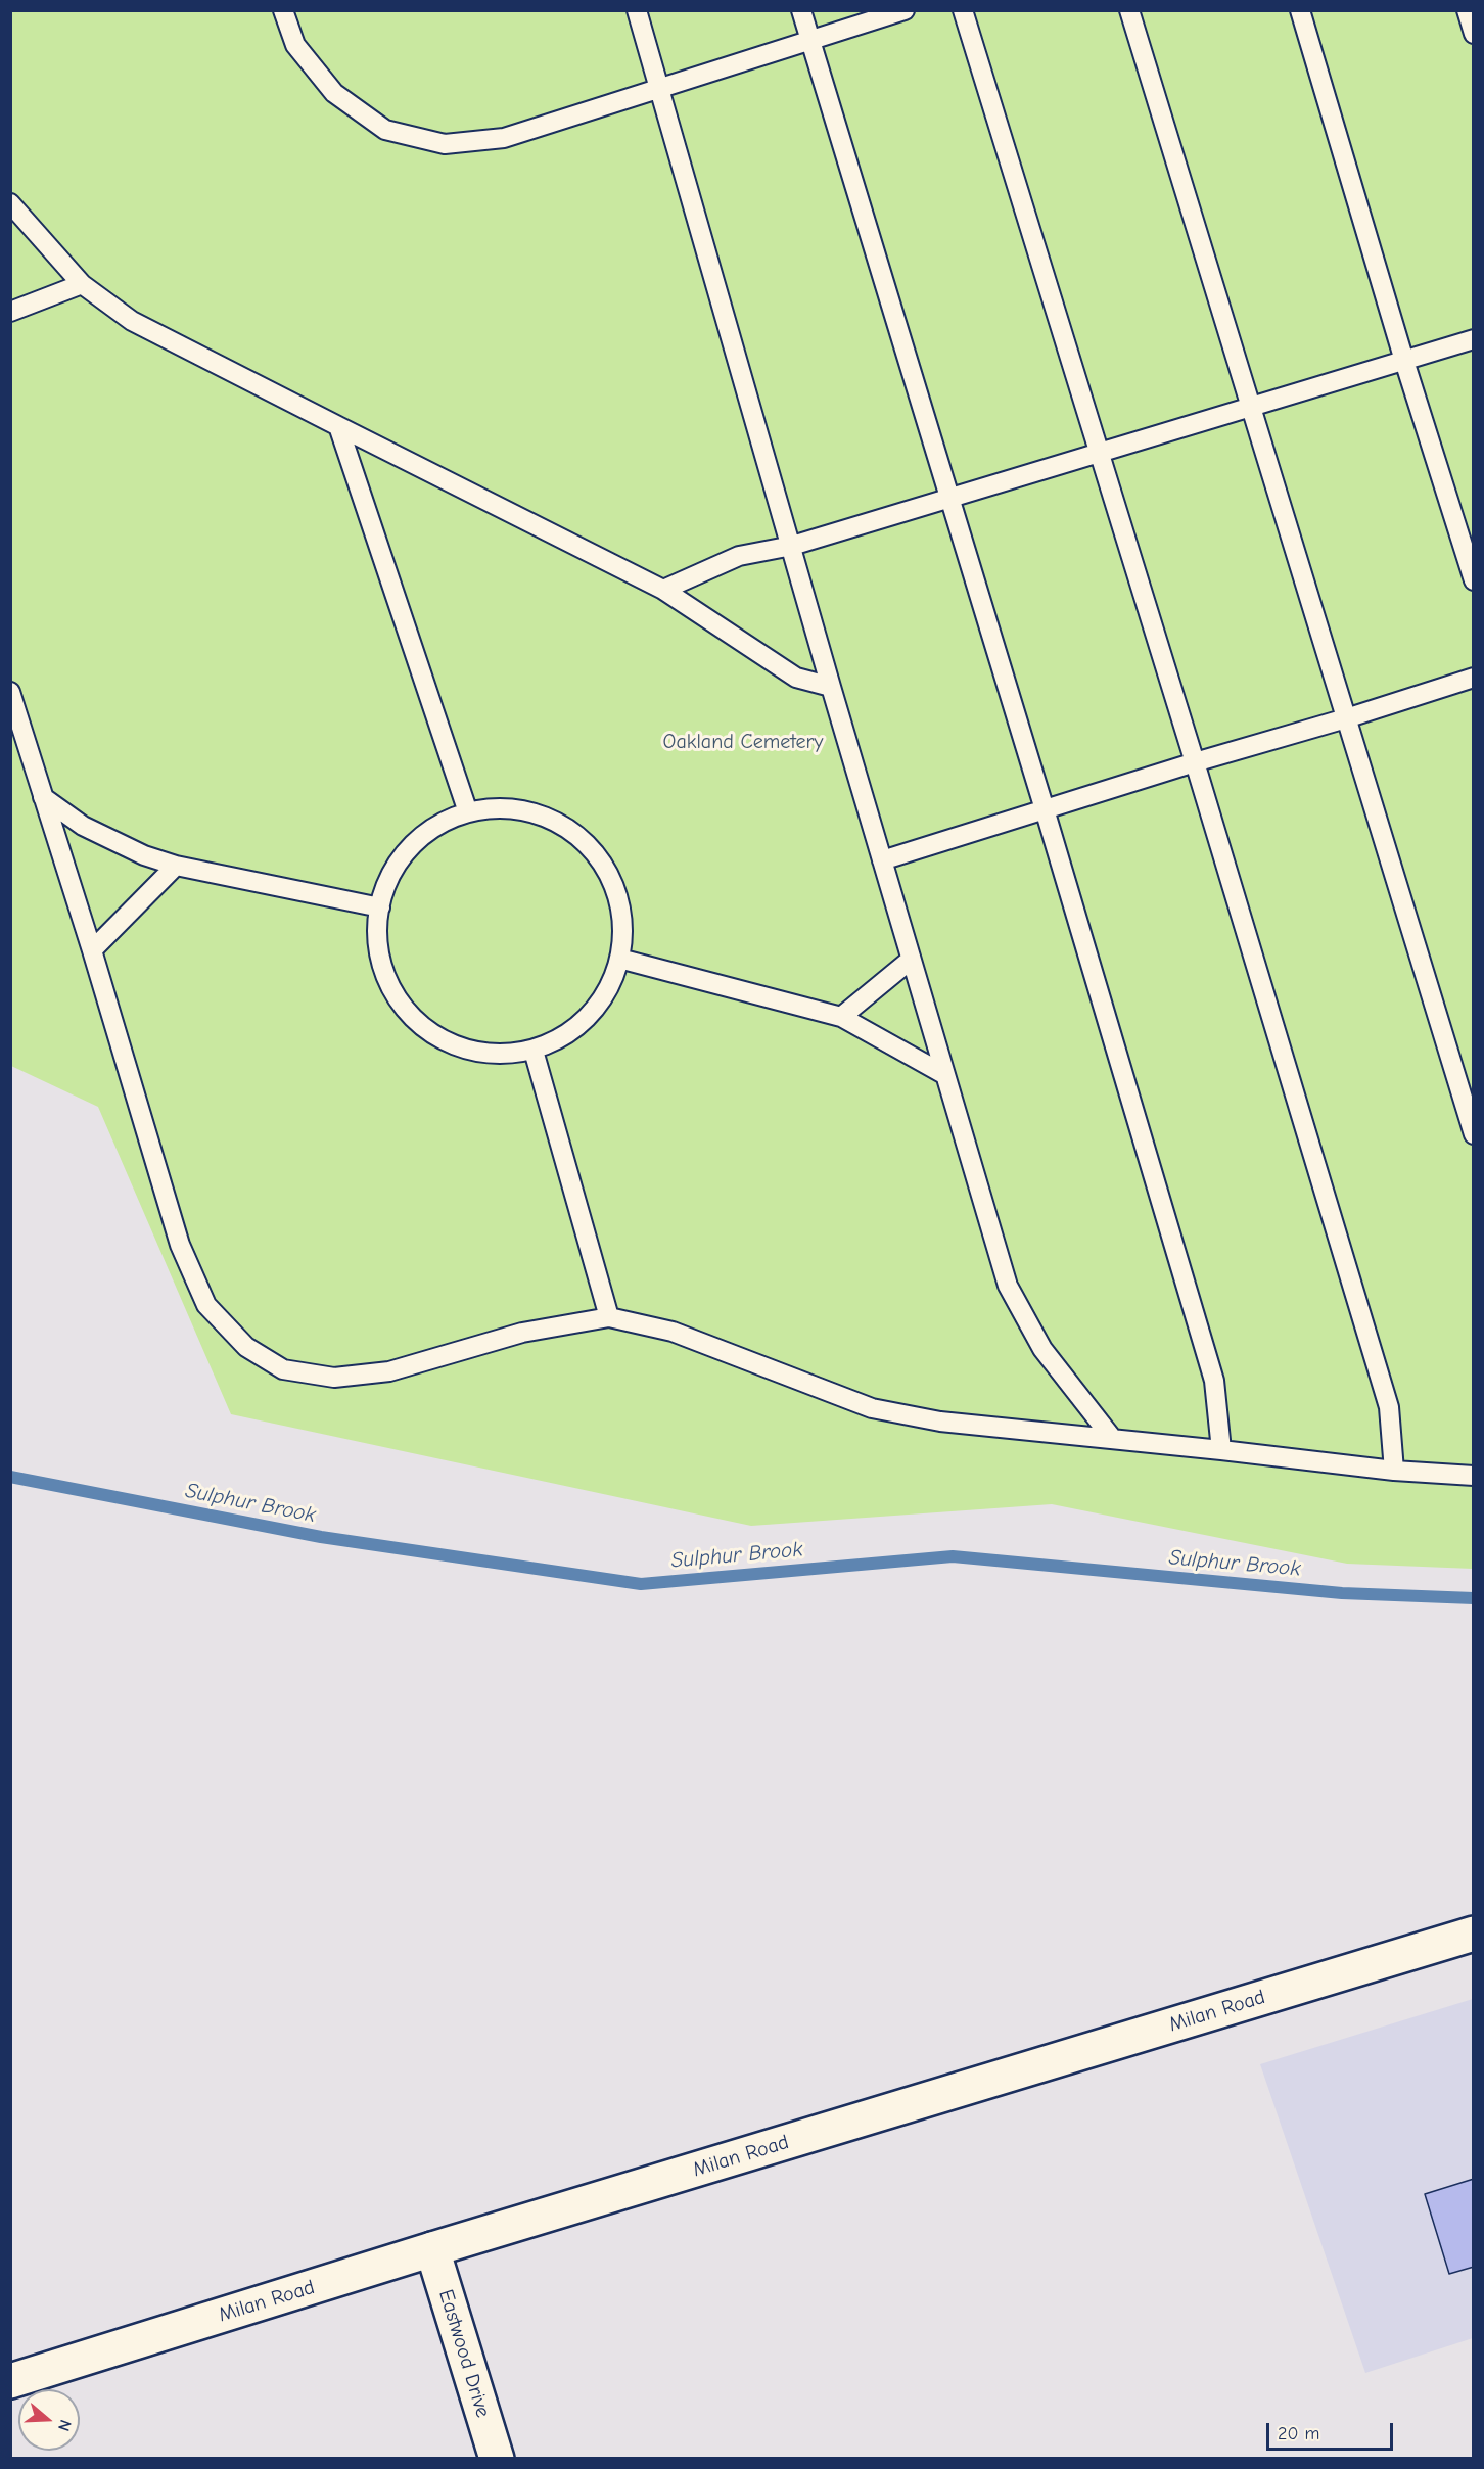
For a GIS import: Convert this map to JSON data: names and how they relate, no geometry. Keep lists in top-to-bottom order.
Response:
{
  "streets": {
    "main road": ["Milan Road", "Eastwood Drive"]
  },
  "crossings": [
    ["Milan Road", "Eastwood Drive"]
  ],
  "water": ["Sulphur Brook"],
  "parks": ["Oakland Cemetery"],
  "scale_bar": "20 m",
  "north": "right"
}
